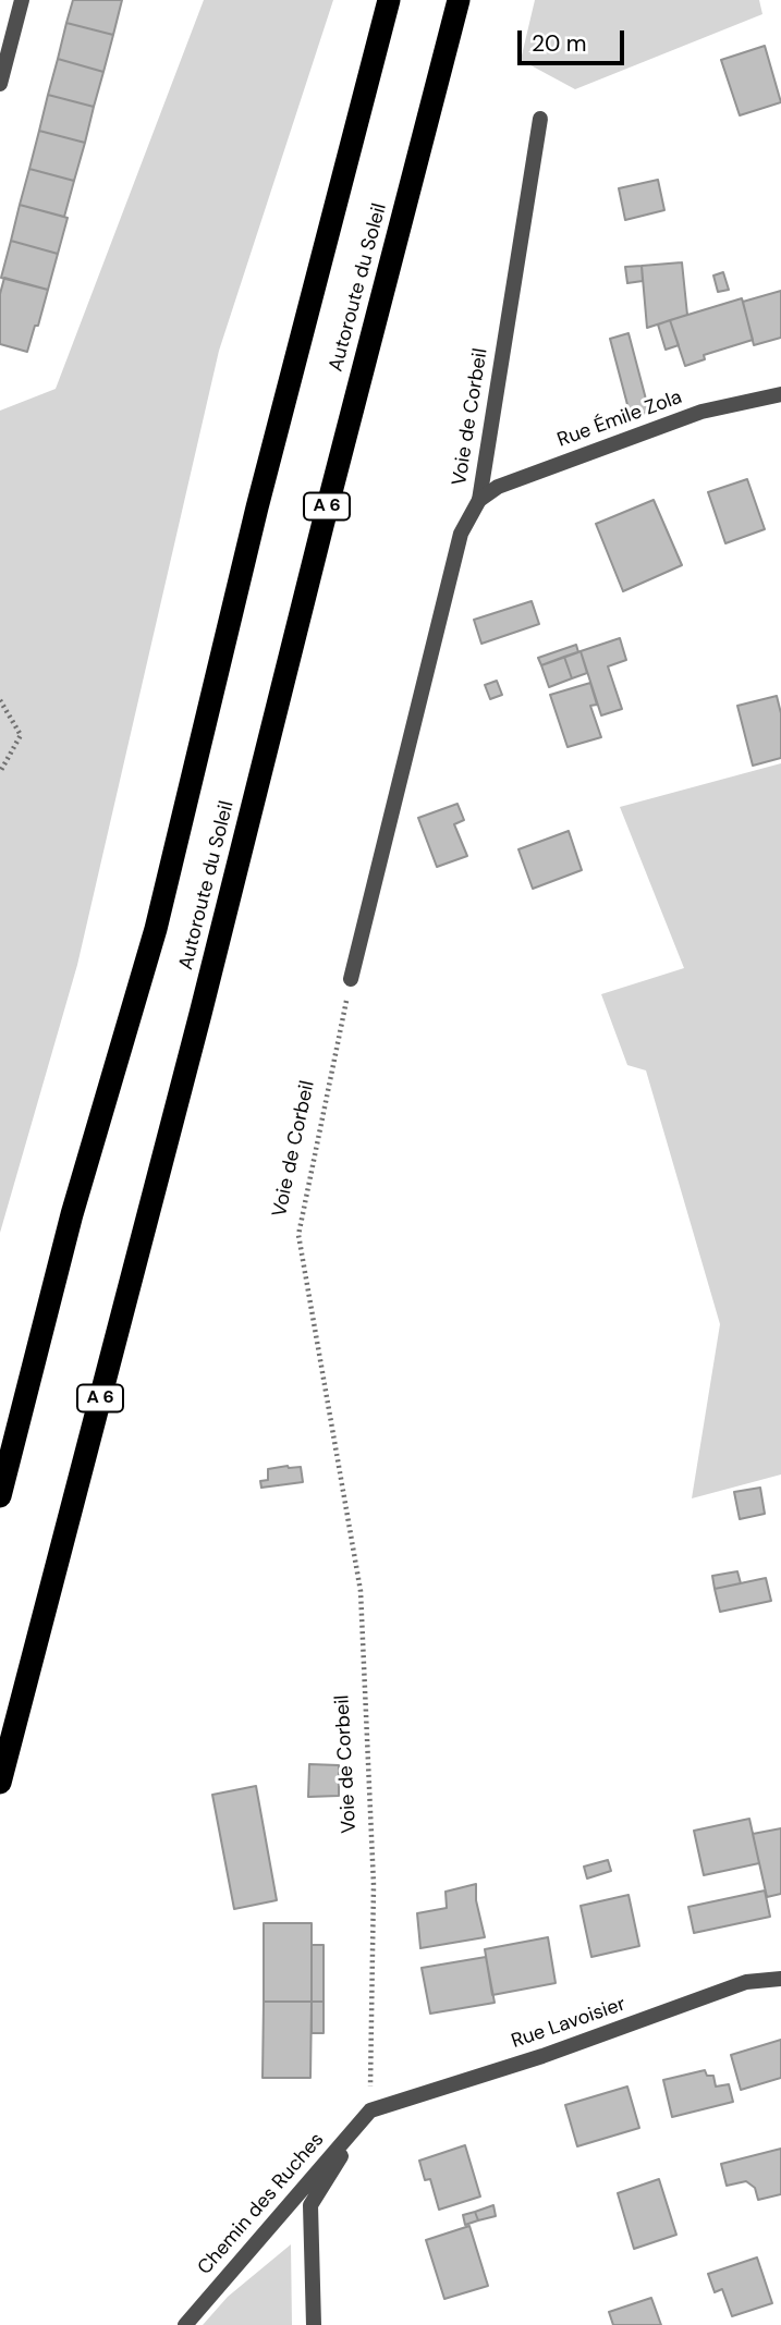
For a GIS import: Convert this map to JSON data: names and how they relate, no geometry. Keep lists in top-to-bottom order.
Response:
{
  "streets": {
    "highway": ["Autoroute du Soleil", "A 6"],
    "street": [
      "Voie de Corbeil",
      "Rue Émile Zola",
      "Rue Lavoisier",
      "Chemin des Ruches"
    ]
  },
  "crossings": [
    ["Voie de Corbeil", "Rue Émile Zola"],
    ["Voie de Corbeil", "Rue Lavoisier"],
    ["Voie de Corbeil", "Chemin des Ruches"],
    ["Rue Lavoisier", "Chemin des Ruches"]
  ],
  "scale_bar": "20 m"
}
